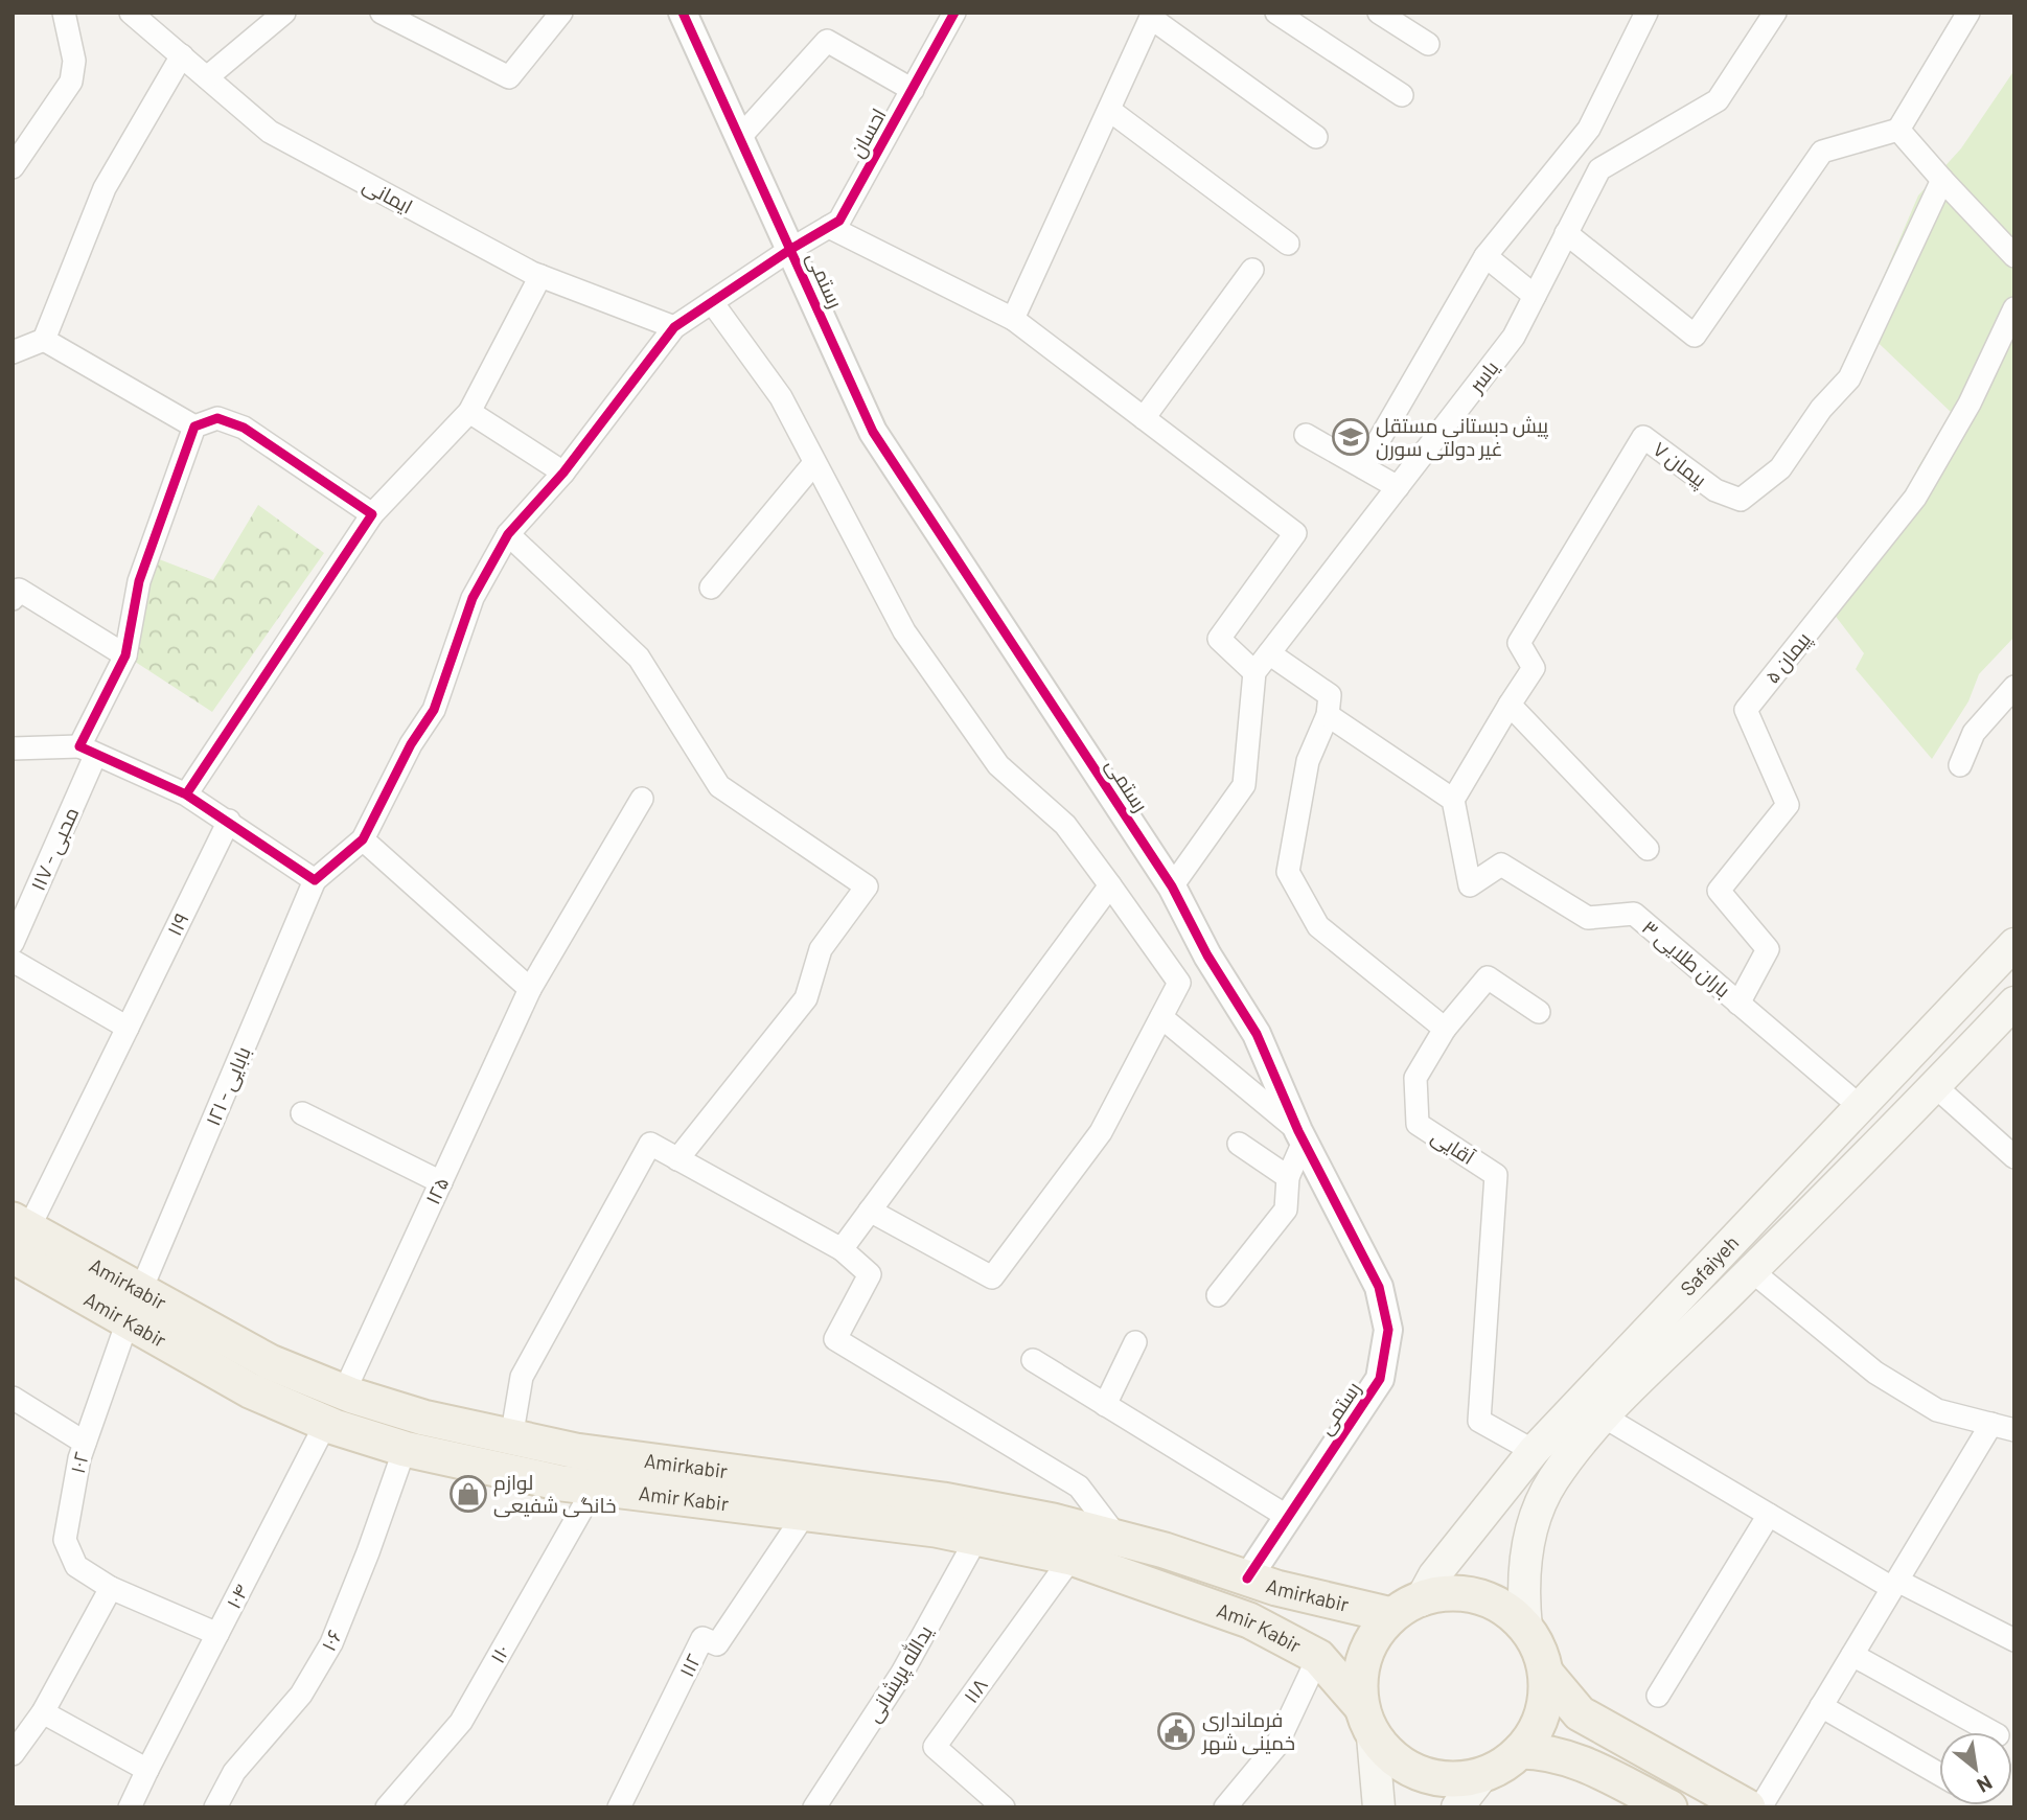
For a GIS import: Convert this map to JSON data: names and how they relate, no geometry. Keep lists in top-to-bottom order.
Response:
{
  "streets": {
    "main road": ["Safaiyeh", "Amirkabir", "Amir Kabir"],
    "street": [
      "احسان",
      "ایمانی",
      "رستمی",
      "یاسر",
      "پیمان ۷",
      "پیمان ۵",
      "محبی - ۱۱۷",
      "۱۱۹",
      "باران طلایی ۳",
      "بابایی - ۱۲۱",
      "آقایی",
      "۱۲۵",
      "۱۰۲",
      "۱۰۴",
      "۱۰۶",
      "۱۱۰",
      "۱۱۲",
      "یدالله پریشانی",
      "۱۱۸"
    ]
  },
  "crossings": [
    ["احسان", "ایمانی"],
    ["احسان", "رستمی"],
    ["رستمی", "Amirkabir"],
    ["پیمان ۵", "باران طلایی ۳"],
    ["۱۱۹", "Amirkabir"],
    ["باران طلایی ۳", "Safaiyeh"],
    ["بابایی - ۱۲۱", "Amirkabir"],
    ["بابایی - ۱۲۱", "Amir Kabir"],
    ["بابایی - ۱۲۱", "۱۰۲"],
    ["آقایی", "Safaiyeh"],
    ["۱۲۵", "Amirkabir"],
    ["Safaiyeh", "Amirkabir"],
    ["Safaiyeh", "Amir Kabir"],
    ["Amirkabir", "Amir Kabir"],
    ["Amirkabir", "۱۰۲"],
    ["Amirkabir", "۱۱۲"],
    ["Amir Kabir", "۱۰۲"],
    ["Amir Kabir", "۱۰۴"],
    ["Amir Kabir", "۱۰۶"],
    ["Amir Kabir", "۱۱۰"],
    ["Amir Kabir", "۱۱۲"],
    ["Amir Kabir", "یدالله پریشانی"],
    ["Amir Kabir", "۱۱۸"],
    ["۱۰۲", "۱۰۴"]
  ],
  "places": {
    "school or university": ["پیش دبستانی مستقل غیر دولتی سورن"],
    "shop": ["لوازم خانگی شفیعی"],
    "public building": ["فرمانداری خمینی شهر"]
  },
  "north": "bottom right"
}
